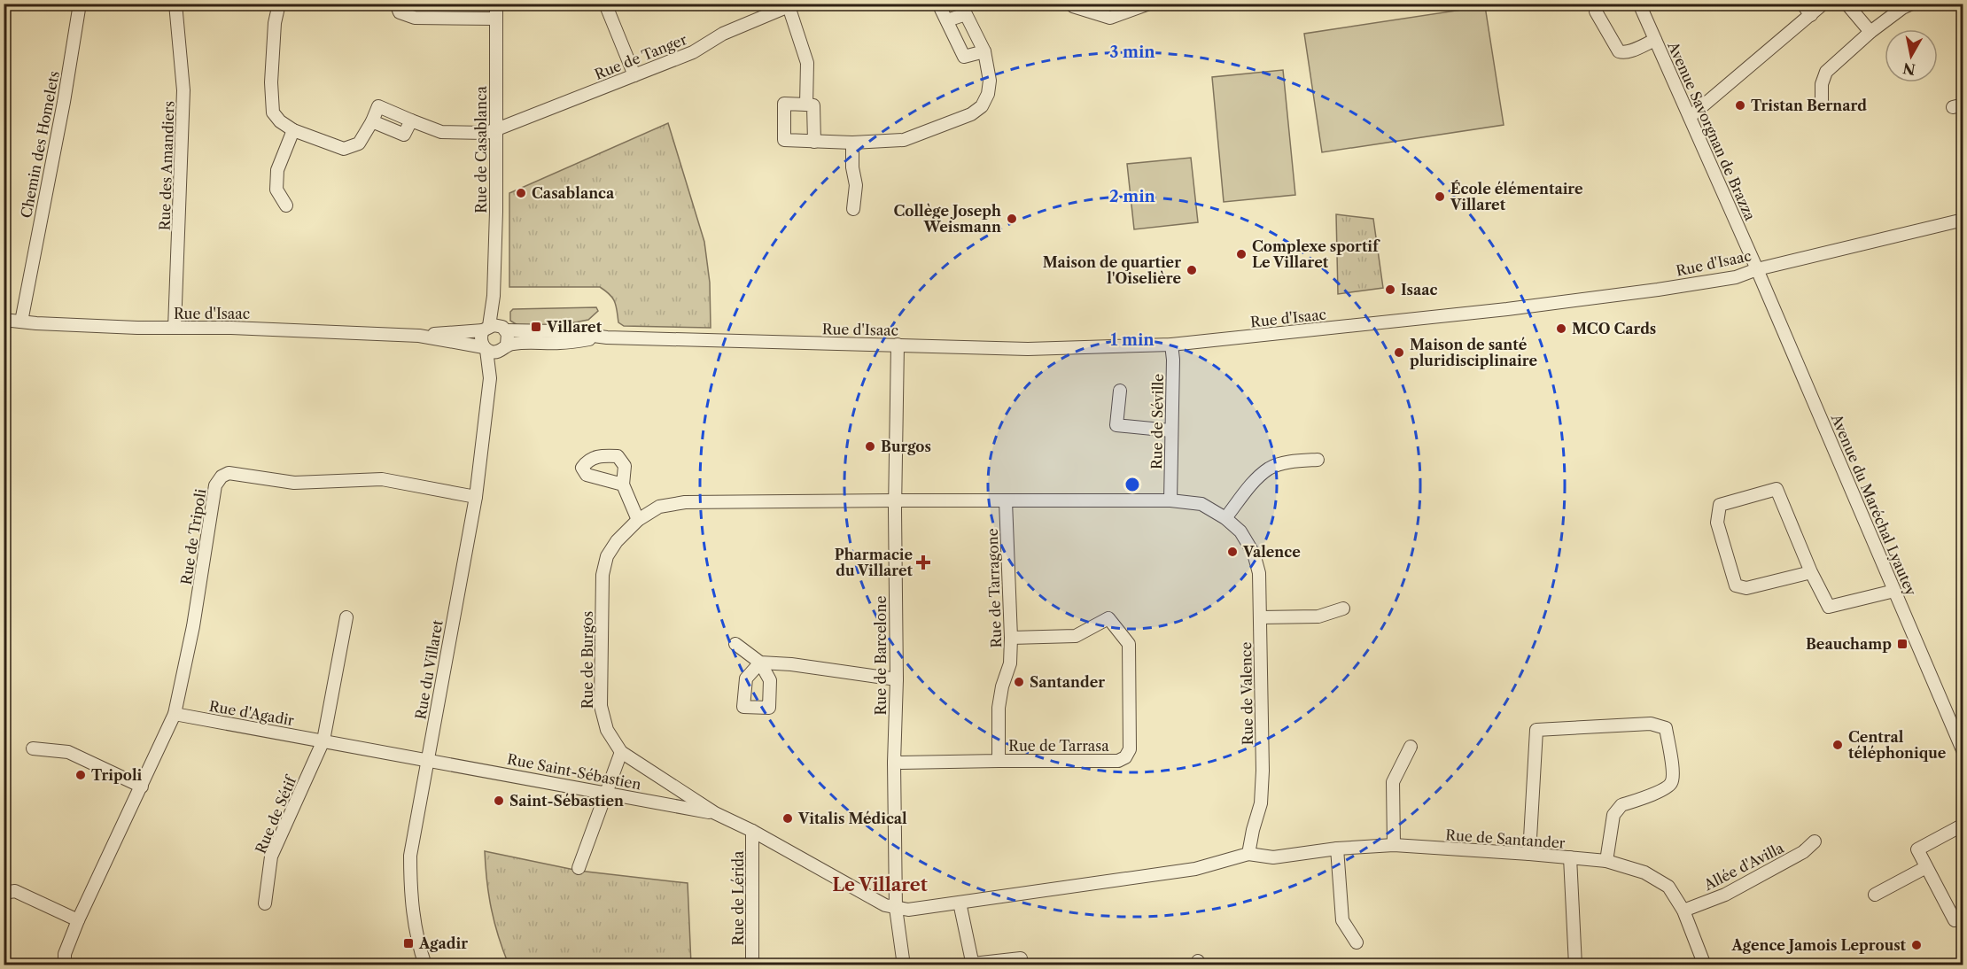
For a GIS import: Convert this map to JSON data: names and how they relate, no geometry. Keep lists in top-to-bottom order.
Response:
{
  "streets": {
    "street": [
      "Rue de Tanger",
      "Avenue Savorgnan de Brazza",
      "Chemin des Homelets",
      "Rue de Casablanca",
      "Rue des Amandiers",
      "Rue d'Isaac",
      "Rue de Séville",
      "Avenue du Maréchal Lyautey",
      "Rue de Tripoli",
      "Rue de Tarragone",
      "Rue de Barcelone",
      "Rue de Burgos",
      "Rue du Villaret",
      "Rue de Valence",
      "Rue d'Agadir",
      "Rue de Tarrasa",
      "Rue Saint-Sébastien",
      "Rue de Sétif",
      "Rue de Santander",
      "Allée d'Avilla",
      "Rue de Lérida"
    ]
  },
  "crossings": [
    ["Rue de Tanger", "Rue de Casablanca"],
    ["Avenue Savorgnan de Brazza", "Rue d'Isaac"],
    ["Avenue Savorgnan de Brazza", "Avenue du Maréchal Lyautey"],
    ["Chemin des Homelets", "Rue d'Isaac"],
    ["Rue de Casablanca", "Rue d'Isaac"],
    ["Rue de Casablanca", "Rue du Villaret"],
    ["Rue des Amandiers", "Rue d'Isaac"],
    ["Rue d'Isaac", "Rue de Séville"],
    ["Rue d'Isaac", "Avenue du Maréchal Lyautey"],
    ["Rue d'Isaac", "Rue de Barcelone"],
    ["Rue d'Isaac", "Rue du Villaret"],
    ["Rue de Séville", "Rue de Valence"],
    ["Rue de Tripoli", "Rue du Villaret"],
    ["Rue de Tripoli", "Rue d'Agadir"],
    ["Rue de Tarragone", "Rue de Valence"],
    ["Rue de Tarragone", "Rue de Tarrasa"],
    ["Rue de Barcelone", "Rue de Burgos"],
    ["Rue de Barcelone", "Rue de Valence"],
    ["Rue de Burgos", "Rue de Valence"],
    ["Rue de Burgos", "Rue Saint-Sébastien"],
    ["Rue de Burgos", "Rue de Lérida"],
    ["Rue du Villaret", "Rue d'Agadir"],
    ["Rue du Villaret", "Rue Saint-Sébastien"],
    ["Rue de Valence", "Rue de Santander"],
    ["Rue d'Agadir", "Rue Saint-Sébastien"],
    ["Rue d'Agadir", "Rue de Sétif"],
    ["Rue de Santander", "Allée d'Avilla"]
  ],
  "districts": ["Le Villaret"],
  "places": {
    "other": [
      "Tristan Bernard",
      "Casablanca",
      "École élémentaire Villaret",
      "Collège Joseph Weismann",
      "Complexe sportif Le Villaret",
      "Maison de quartier l'Oiselière",
      "Isaac",
      "MCO Cards",
      "Maison de santé pluridisciplinaire",
      "Burgos",
      "Valence",
      "Santander",
      "Central téléphonique",
      "Tripoli",
      "Saint-Sébastien",
      "Vitalis Médical",
      "Agence Jamois Leproust"
    ],
    "transit": ["Villaret", "Beauchamp", "Agadir"],
    "health": ["Pharmacie du Villaret"]
  },
  "north": "bottom",
  "rings": ["3 min", "2 min", "1 min"]
}
